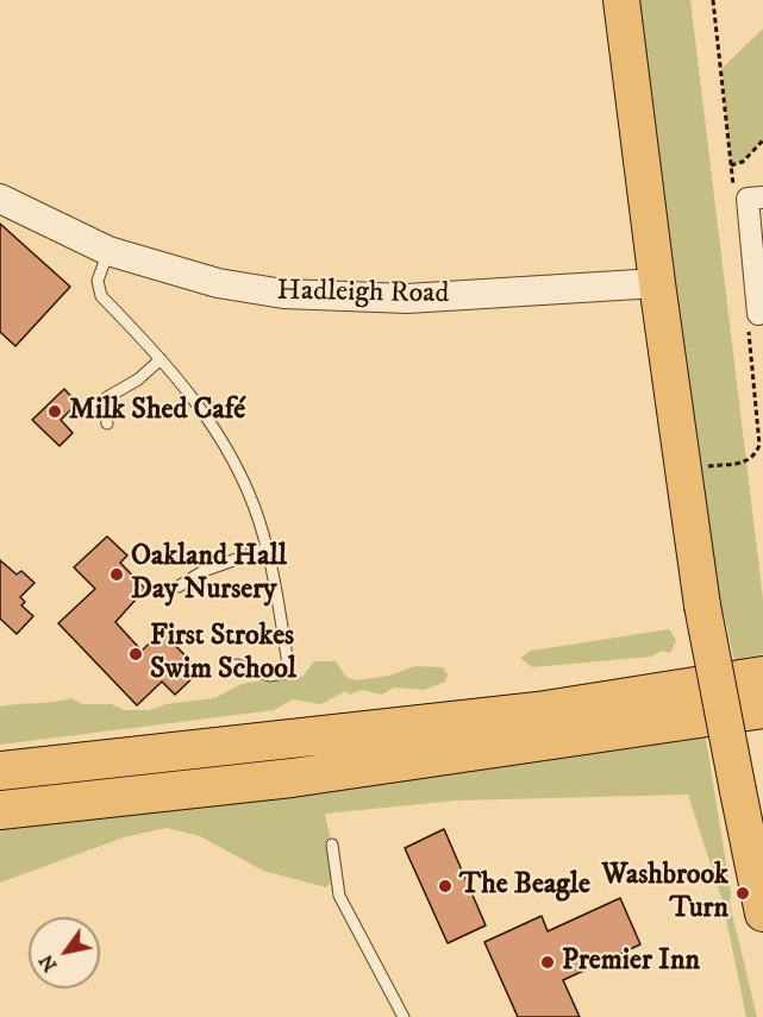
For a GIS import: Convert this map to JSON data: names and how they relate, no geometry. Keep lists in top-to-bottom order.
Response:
{
  "streets": {
    "street": ["Hadleigh Road"]
  },
  "places": [
    "Milk Shed Café",
    "Oakland Hall Day Nursery",
    "First Strokes Swim School",
    "The Beagle",
    "Washbrook Turn",
    "Premier Inn"
  ],
  "north": "bottom left"
}
